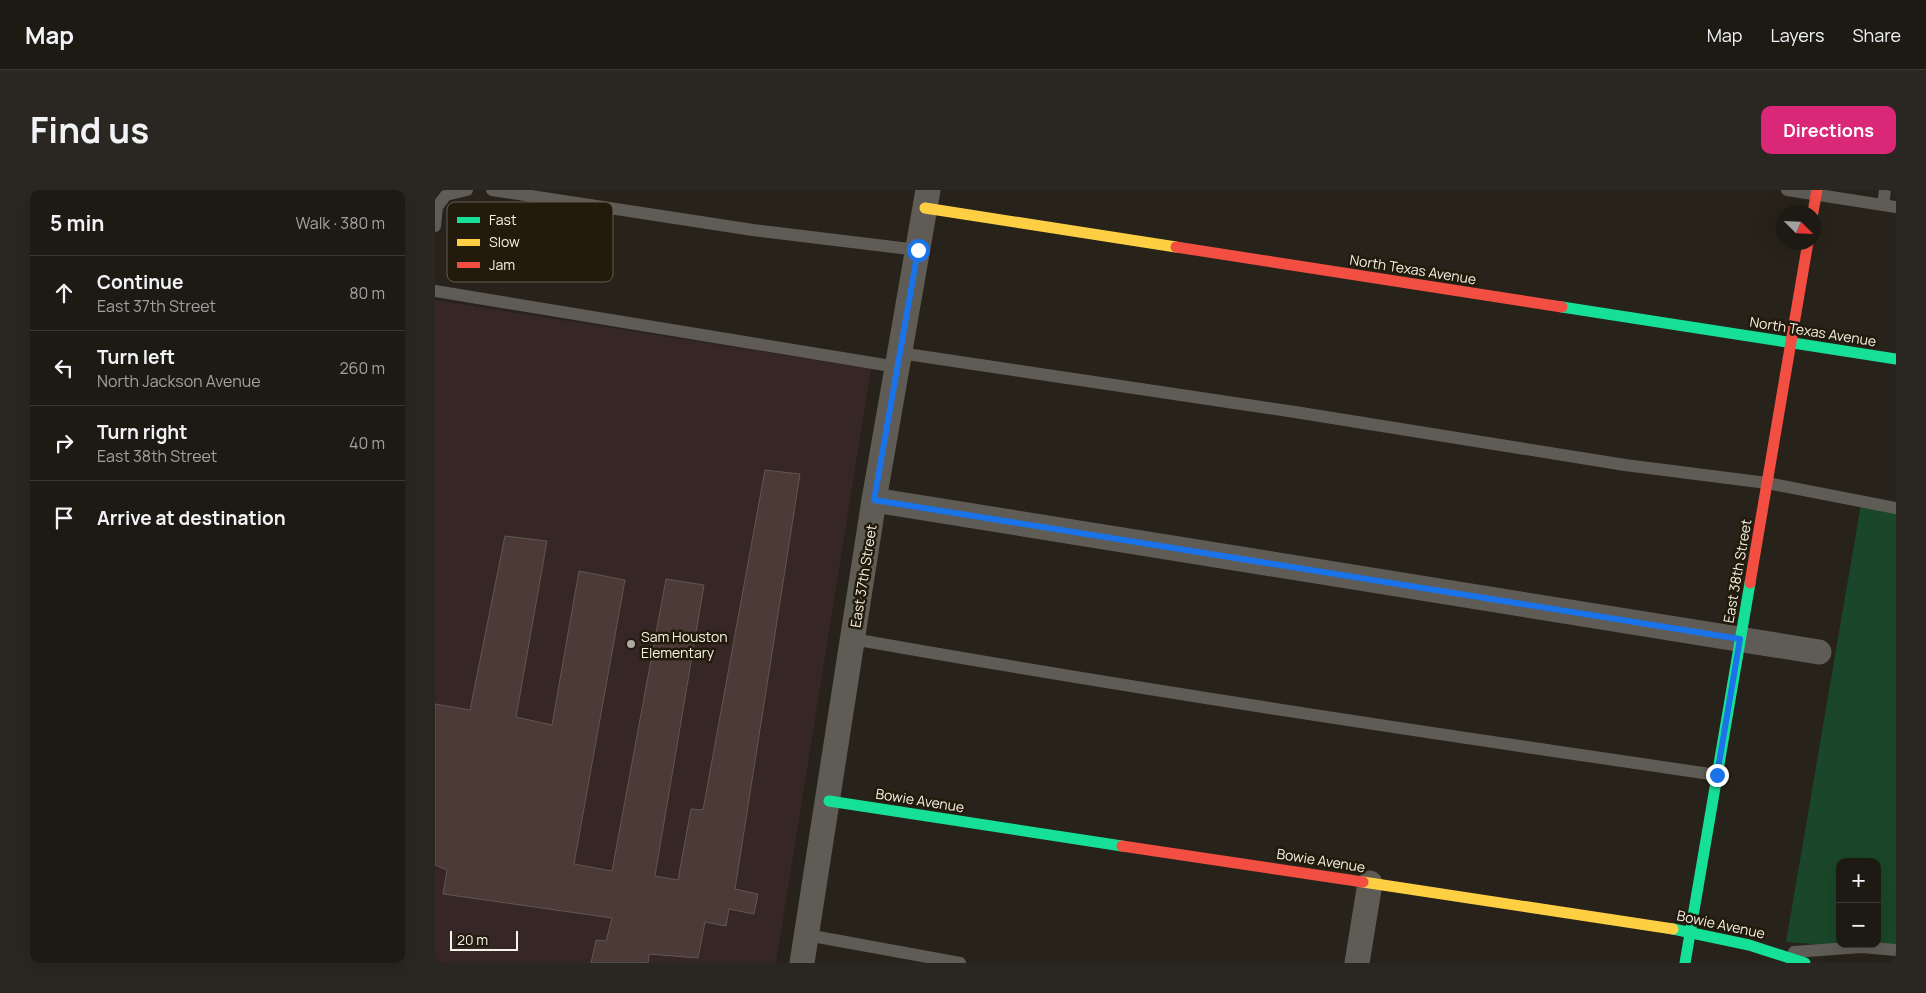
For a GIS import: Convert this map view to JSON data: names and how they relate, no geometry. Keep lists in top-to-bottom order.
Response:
{
  "streets": {
    "street": [
      "North Texas Avenue",
      "East 38th Street",
      "East 37th Street",
      "Bowie Avenue"
    ]
  },
  "crossings": [
    ["North Texas Avenue", "East 38th Street"],
    ["North Texas Avenue", "East 37th Street"],
    ["East 38th Street", "Bowie Avenue"],
    ["East 37th Street", "Bowie Avenue"]
  ],
  "places": ["Sam Houston Elementary"],
  "legend": ["Fast", "Slow", "Jam"],
  "scale_bar": "20 m",
  "north": "bottom right",
  "page": {
    "header": "Map",
    "nav": ["Map", "Layers", "Share"],
    "title": "Find us",
    "buttons": "Directions",
    "heading": ["5 min", "Walk · 380 m"],
    "list": [
      ["Continue", "East 37th Street", "80 m"],
      ["Turn left", "North Jackson Avenue", "260 m"],
      ["Turn right", "East 38th Street", "40 m"],
      "Arrive at destination"
    ],
    "map_buttons": ["+", "−"],
    "scale": "20 m"
  }
}
